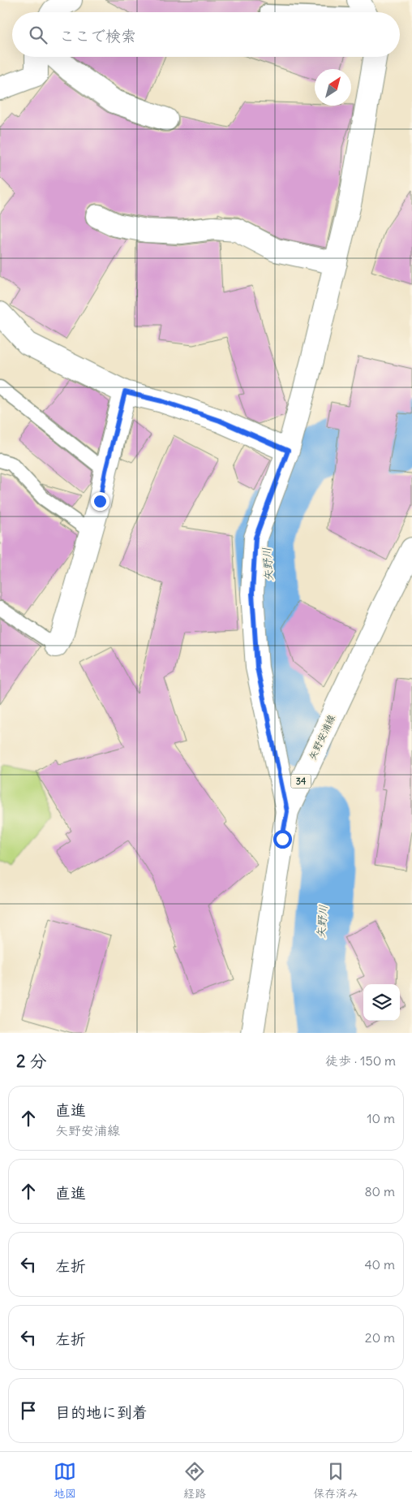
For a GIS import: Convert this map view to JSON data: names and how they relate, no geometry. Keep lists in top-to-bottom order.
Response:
{
  "streets": {
    "street": ["矢野安浦線", "34"]
  },
  "water": ["矢野川"],
  "north": "top right",
  "page": {
    "search": "ここで検索",
    "heading": ["2 分", "徒歩 · 150 m"],
    "list": [
      ["直進", "矢野安浦線", "10 m"],
      ["直進", "80 m"],
      ["左折", "40 m"],
      ["左折", "20 m"],
      "目的地に到着"
    ],
    "nav": ["地図", "経路", "保存済み"]
  }
}
